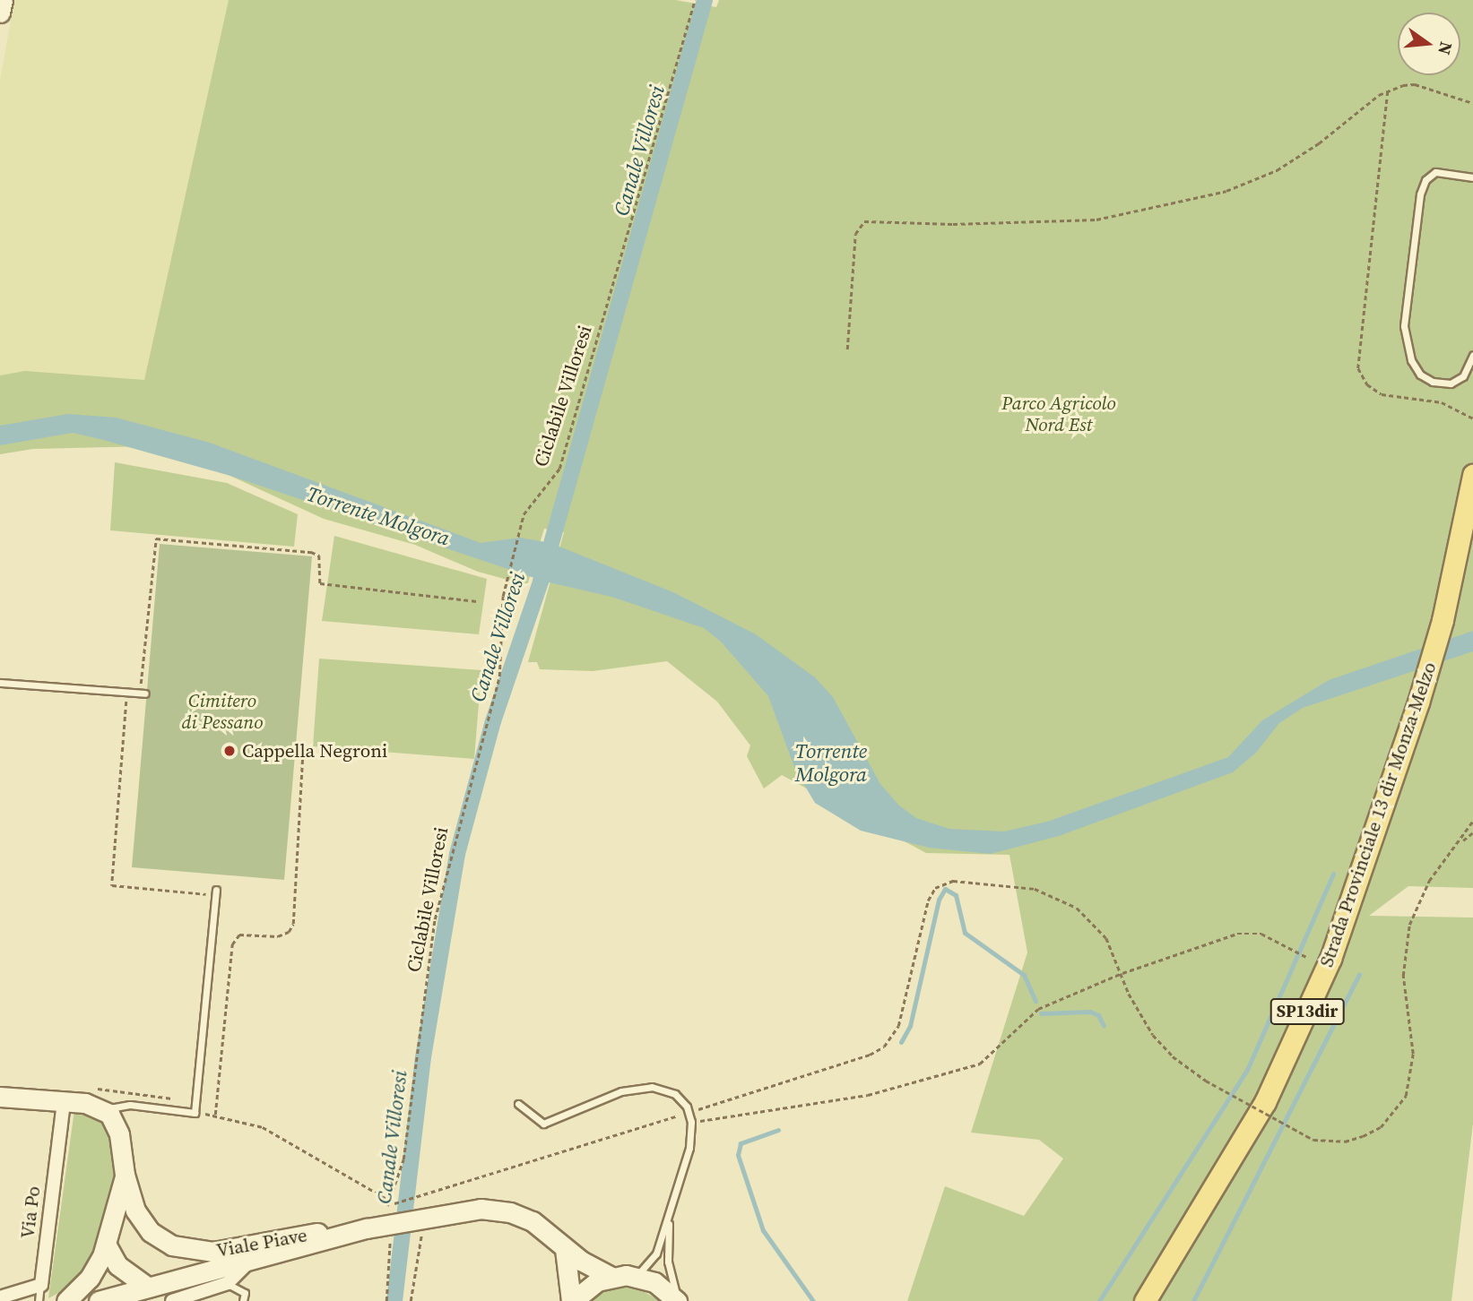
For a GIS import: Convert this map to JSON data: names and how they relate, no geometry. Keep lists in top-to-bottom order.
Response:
{
  "streets": {
    "main road": ["Strada Provinciale 13 dir Monza-Melzo", "SP13dir"],
    "street": ["Via Po", "Viale Piave"],
    "path": ["Ciclabile Villoresi"]
  },
  "water": ["Canale Villoresi", "Torrente Molgora"],
  "parks": ["Parco Agricolo Nord Est", "Cimitero di Pessano"],
  "places": ["Cappella Negroni"],
  "north": "right"
}
